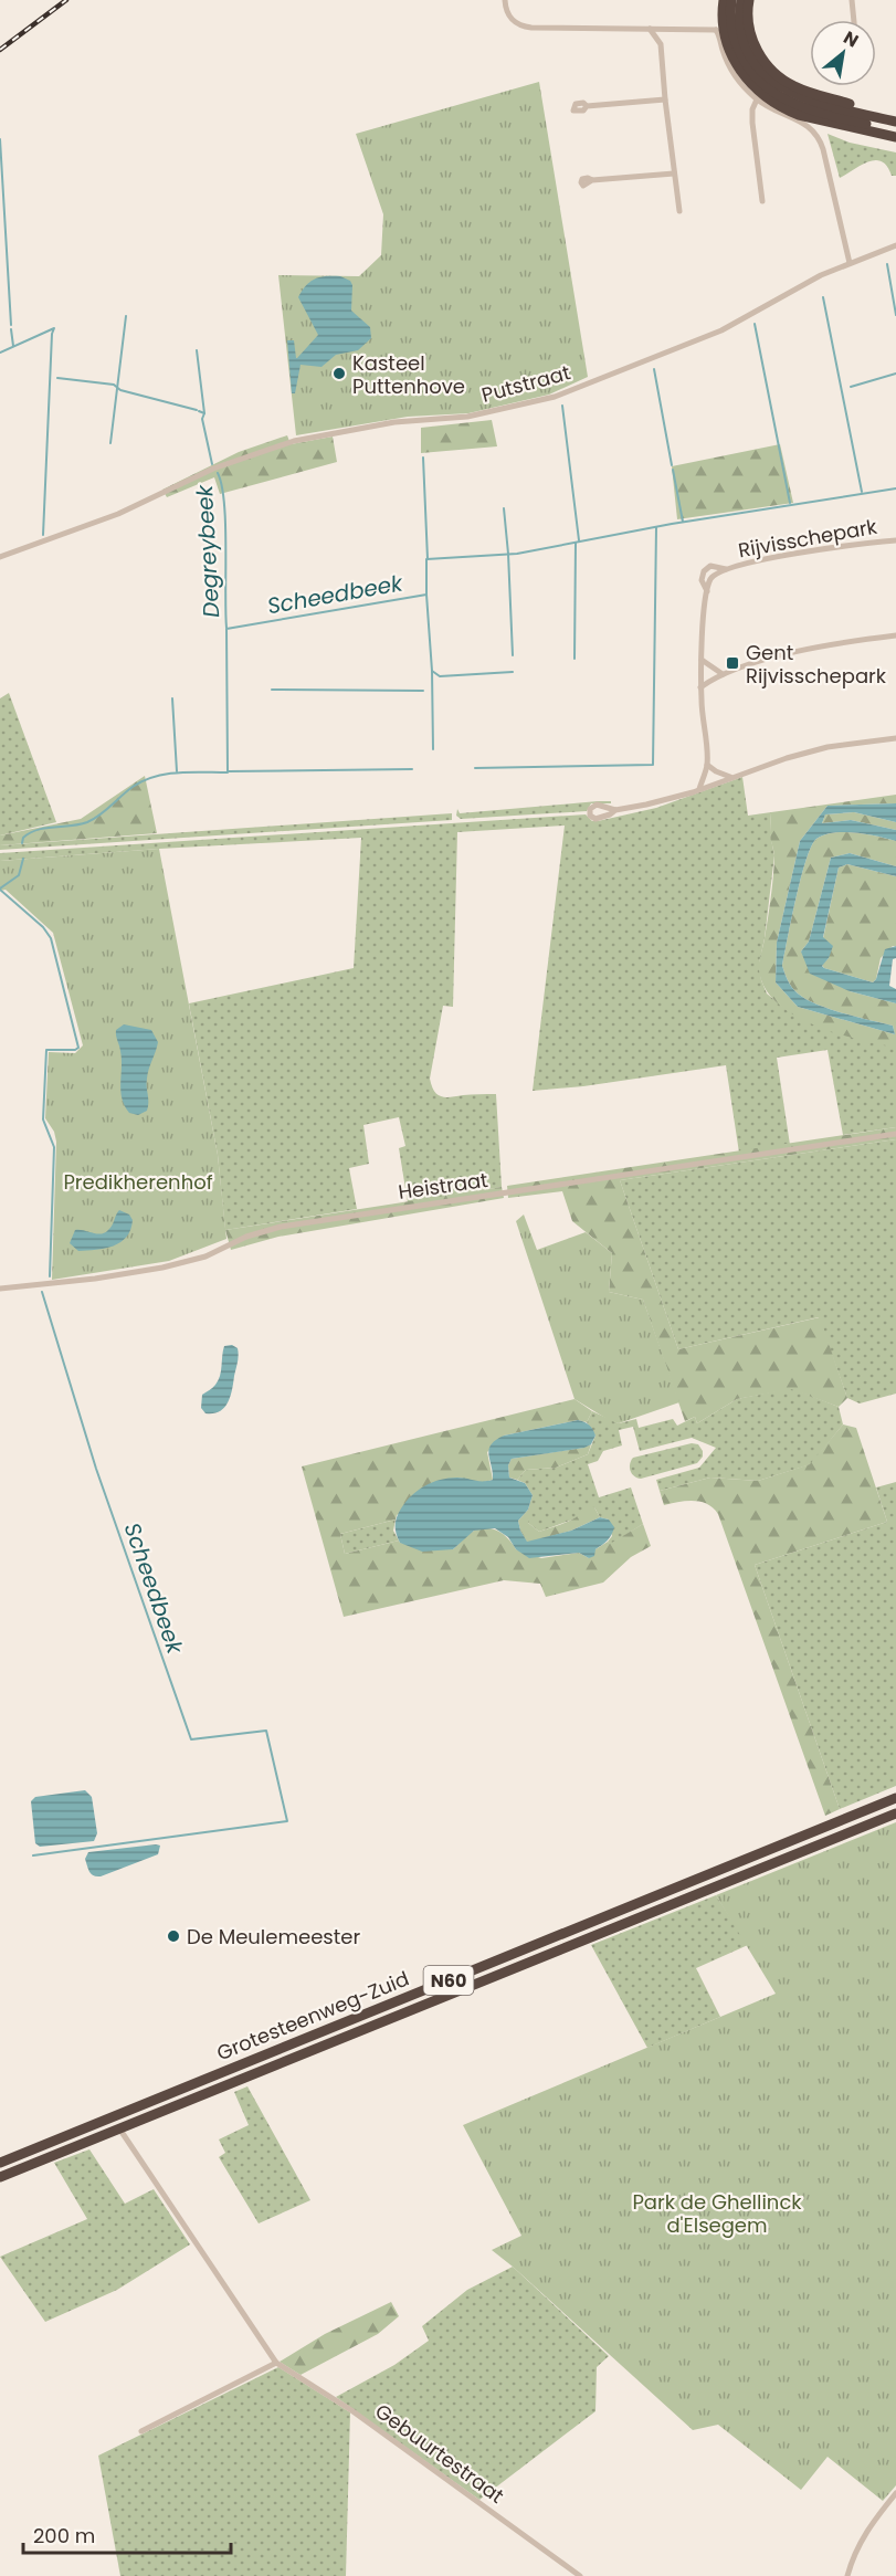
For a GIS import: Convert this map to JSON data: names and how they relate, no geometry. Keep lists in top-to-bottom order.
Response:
{
  "streets": {
    "highway": ["N60", "Grotesteenweg-Zuid"],
    "street": [
      "Putstraat",
      "Rijvisschepark",
      "Heistraat",
      "Gebuurtestraat"
    ]
  },
  "crossings": [
    ["Grotesteenweg-Zuid", "Gebuurtestraat"]
  ],
  "water": ["Degreybeek", "Scheedbeek"],
  "parks": ["Predikherenhof", "Park de Ghellinck d'Elsegem"],
  "places": {
    "other": ["Kasteel Puttenhove", "De Meulemeester"],
    "transit": ["Gent Rijvisschepark"]
  },
  "scale_bar": "200 m",
  "north": "top right"
}
